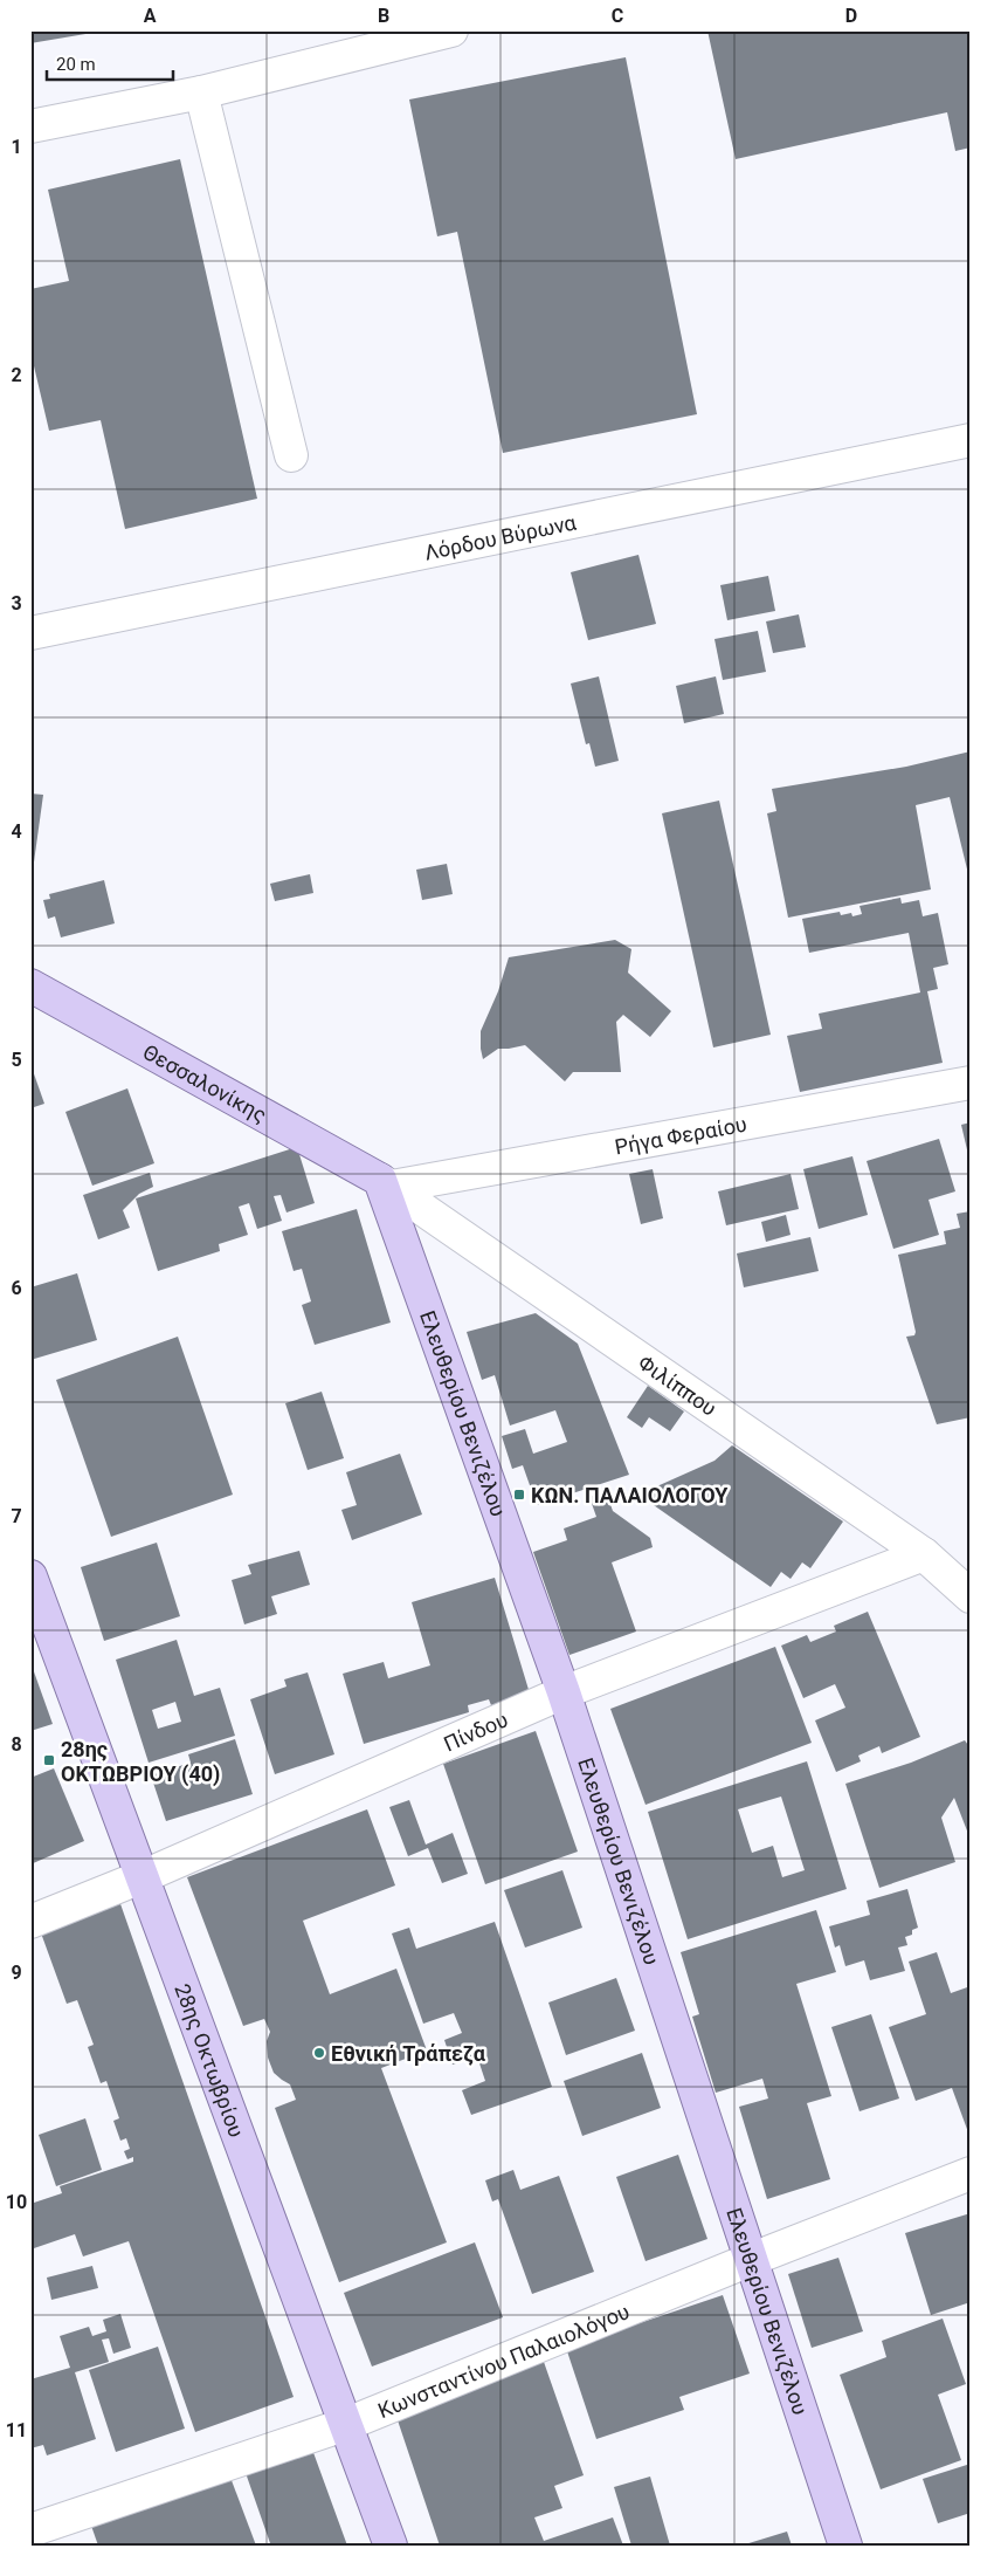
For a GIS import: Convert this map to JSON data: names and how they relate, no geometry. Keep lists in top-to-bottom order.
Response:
{
  "streets": {
    "main road": ["Θεσσαλονίκης", "Ελευθερίου Βενιζέλου", "28ης Οκτωβρίου"],
    "street": [
      "Λόρδου Βύρωνα",
      "Ρήγα Φεραίου",
      "Φιλίππου",
      "Πίνδου",
      "Κωνσταντίνου Παλαιολόγου"
    ]
  },
  "crossings": [
    ["Θεσσαλονίκης", "Ρήγα Φεραίου"],
    ["Θεσσαλονίκης", "Φιλίππου"],
    ["Θεσσαλονίκης", "Ελευθερίου Βενιζέλου"],
    ["Ρήγα Φεραίου", "Φιλίππου"],
    ["Ρήγα Φεραίου", "Ελευθερίου Βενιζέλου"],
    ["Φιλίππου", "Ελευθερίου Βενιζέλου"],
    ["Φιλίππου", "Πίνδου"],
    ["Ελευθερίου Βενιζέλου", "Πίνδου"],
    ["Ελευθερίου Βενιζέλου", "Κωνσταντίνου Παλαιολόγου"],
    ["Πίνδου", "28ης Οκτωβρίου"],
    ["28ης Οκτωβρίου", "Κωνσταντίνου Παλαιολόγου"]
  ],
  "places": {
    "transit": ["ΚΩΝ. ΠΑΛΑΙΟΛΟΓΟΥ", "28ης ΟΚΤΩΒΡΙΟΥ (40)"],
    "other": ["Εθνική Τράπεζα"]
  },
  "scale_bar": "20 m",
  "grid": {
    "columns": [
      "A",
      "B",
      "C",
      "D"
    ],
    "rows": [
      "1",
      "2",
      "3",
      "4",
      "5",
      "6",
      "7",
      "8",
      "9",
      "10",
      "11"
    ]
  }
}
